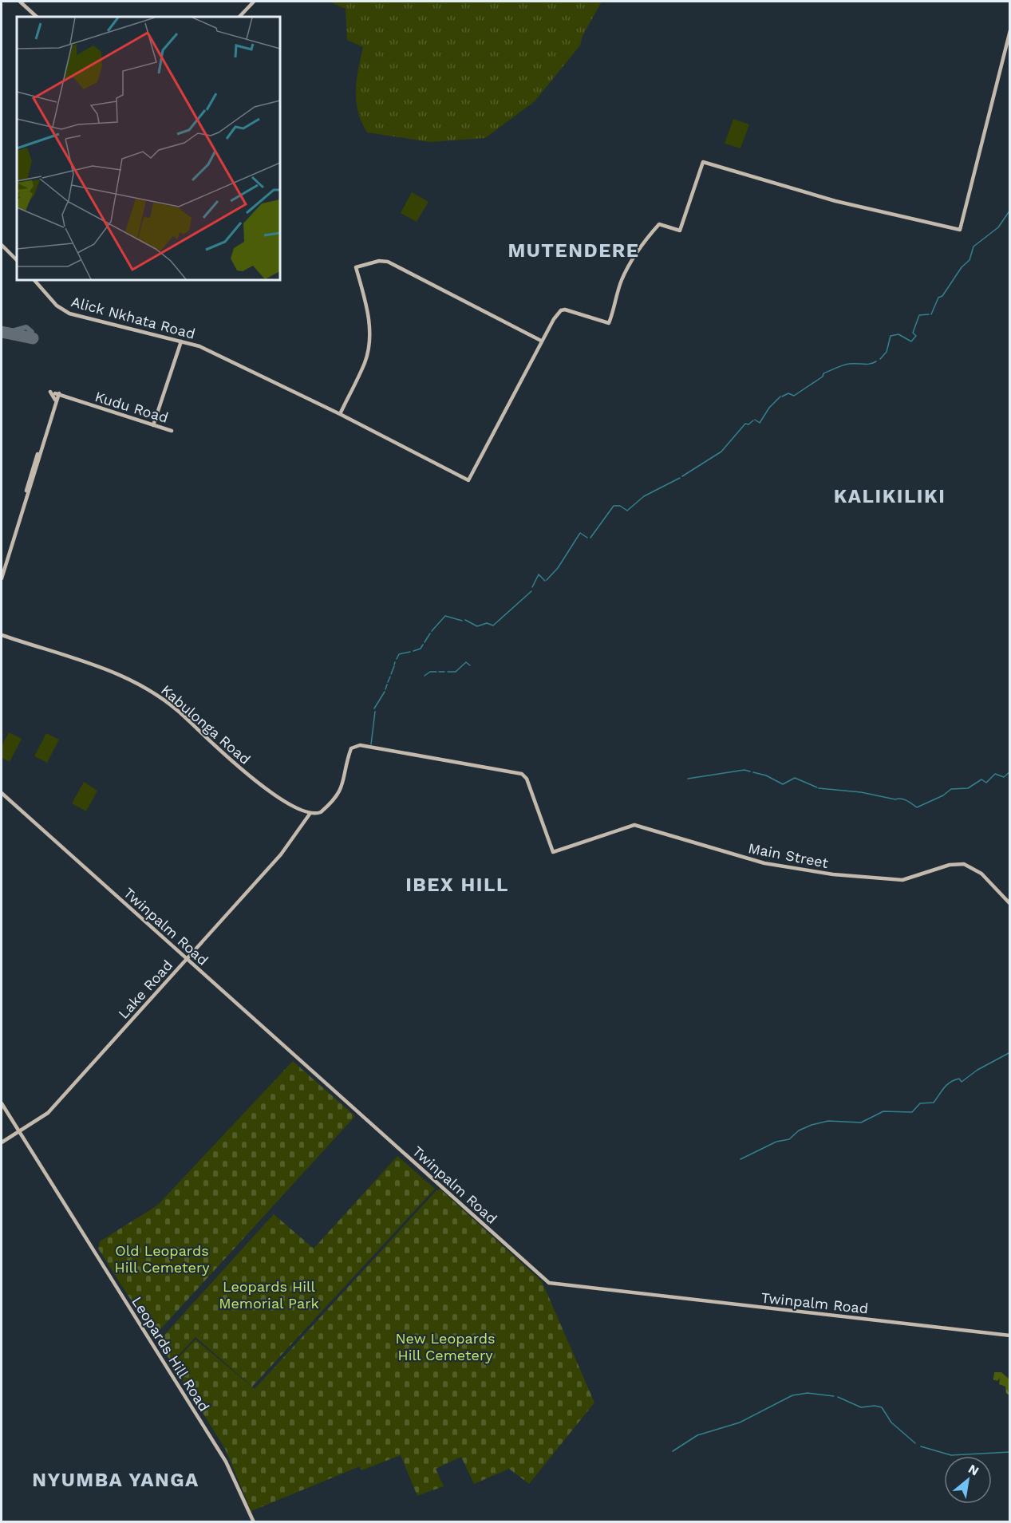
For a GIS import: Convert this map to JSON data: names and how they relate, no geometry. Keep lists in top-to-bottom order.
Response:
{
  "streets": {
    "main road": [
      "Alick Nkhata Road",
      "Kudu Road",
      "Kabulonga Road",
      "Main Street",
      "Twinpalm Road",
      "Lake Road",
      "Leopards Hill Road"
    ]
  },
  "crossings": [
    ["Kabulonga Road", "Main Street"],
    ["Kabulonga Road", "Lake Road"],
    ["Main Street", "Lake Road"],
    ["Twinpalm Road", "Lake Road"],
    ["Lake Road", "Leopards Hill Road"]
  ],
  "districts": [
    "MUTENDERE",
    "KALIKILIKI",
    "IBEX HILL",
    "NYUMBA YANGA"
  ],
  "parks": ["Old Leopards Hill Cemetery", "Leopards Hill Memorial Park", "New Leopards Hill Cemetery"],
  "north": "top right"
}
